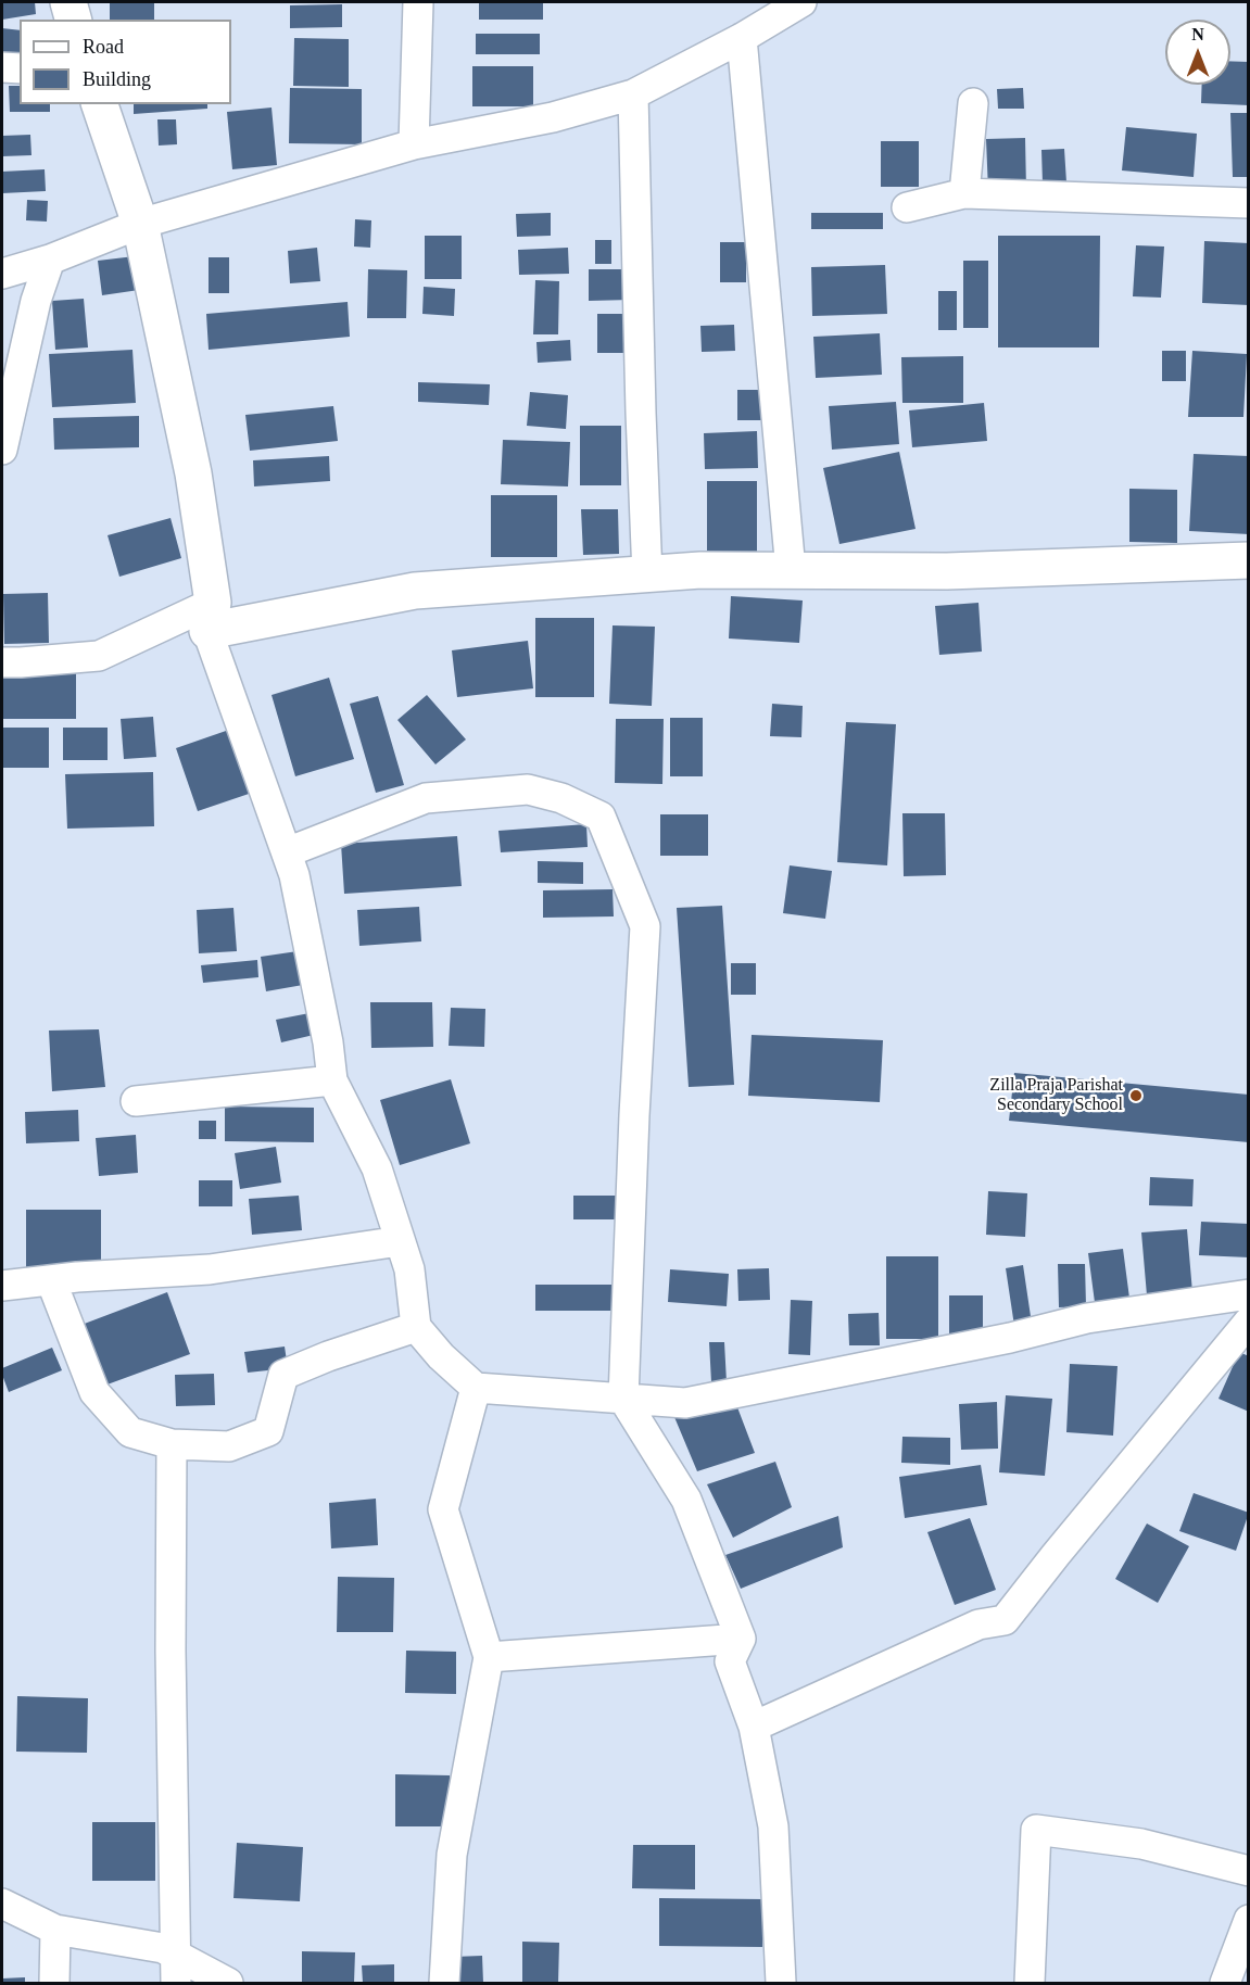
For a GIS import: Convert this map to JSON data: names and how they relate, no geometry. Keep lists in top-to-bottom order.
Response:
{
  "places": ["Zilla Praja Parishat Secondary School"],
  "legend": ["Road", "Building"],
  "north": "top"
}
